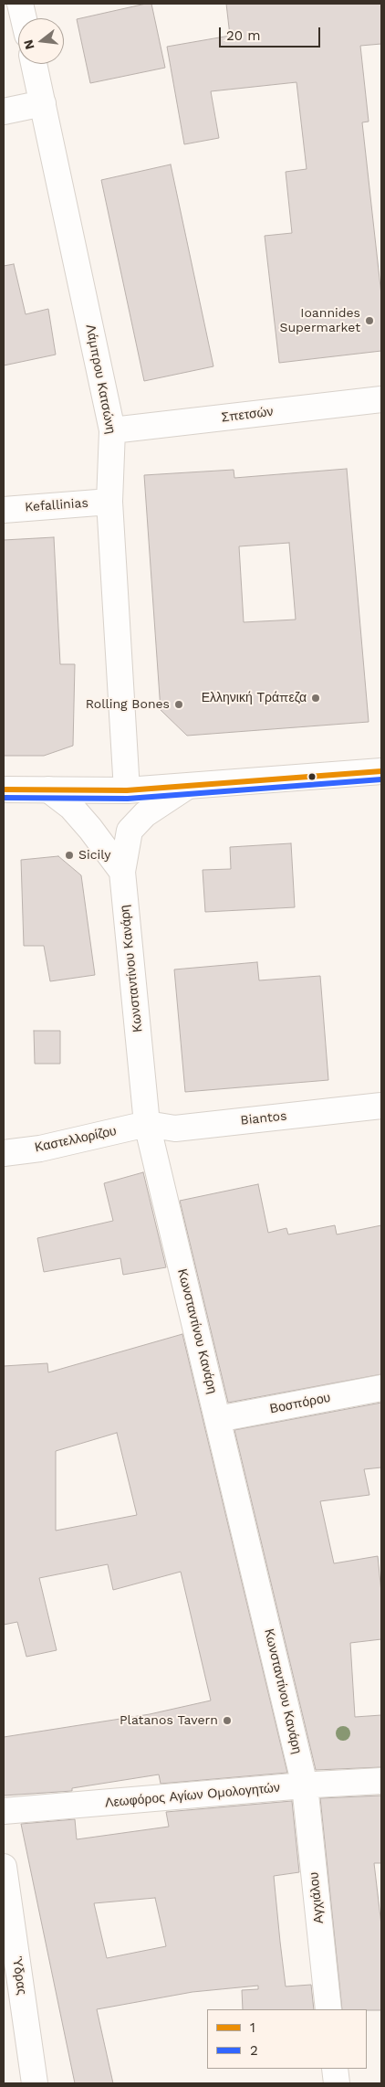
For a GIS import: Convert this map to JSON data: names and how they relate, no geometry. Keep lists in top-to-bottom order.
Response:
{
  "streets": {
    "street": [
      "Λάμπρου Κατσώνη",
      "Σπετσών",
      "Kefallinias",
      "Κωνσταντίνου Κανάρη",
      "Biantos",
      "Καστελλορίζου",
      "Βοσπόρου",
      "Λεωφόρος Αγίων Ομολογητών",
      "Αγχιάλου",
      "Ύδρας"
    ]
  },
  "crossings": [
    ["Λάμπρου Κατσώνη", "Σπετσών"],
    ["Λάμπρου Κατσώνη", "Kefallinias"],
    ["Κωνσταντίνου Κανάρη", "Biantos"],
    ["Κωνσταντίνου Κανάρη", "Καστελλορίζου"],
    ["Κωνσταντίνου Κανάρη", "Βοσπόρου"],
    ["Κωνσταντίνου Κανάρη", "Λεωφόρος Αγίων Ομολογητών"],
    ["Κωνσταντίνου Κανάρη", "Αγχιάλου"],
    ["Biantos", "Καστελλορίζου"],
    ["Λεωφόρος Αγίων Ομολογητών", "Αγχιάλου"]
  ],
  "places": [
    "Ioannides Supermarket",
    "Ελληνική Τράπεζα",
    "Rolling Bones",
    "Sicily",
    "Platanos Tavern"
  ],
  "lines": ["transit line 1", "transit line 2"],
  "legend": ["1", "2"],
  "scale_bar": "20 m",
  "north": "left"
}
